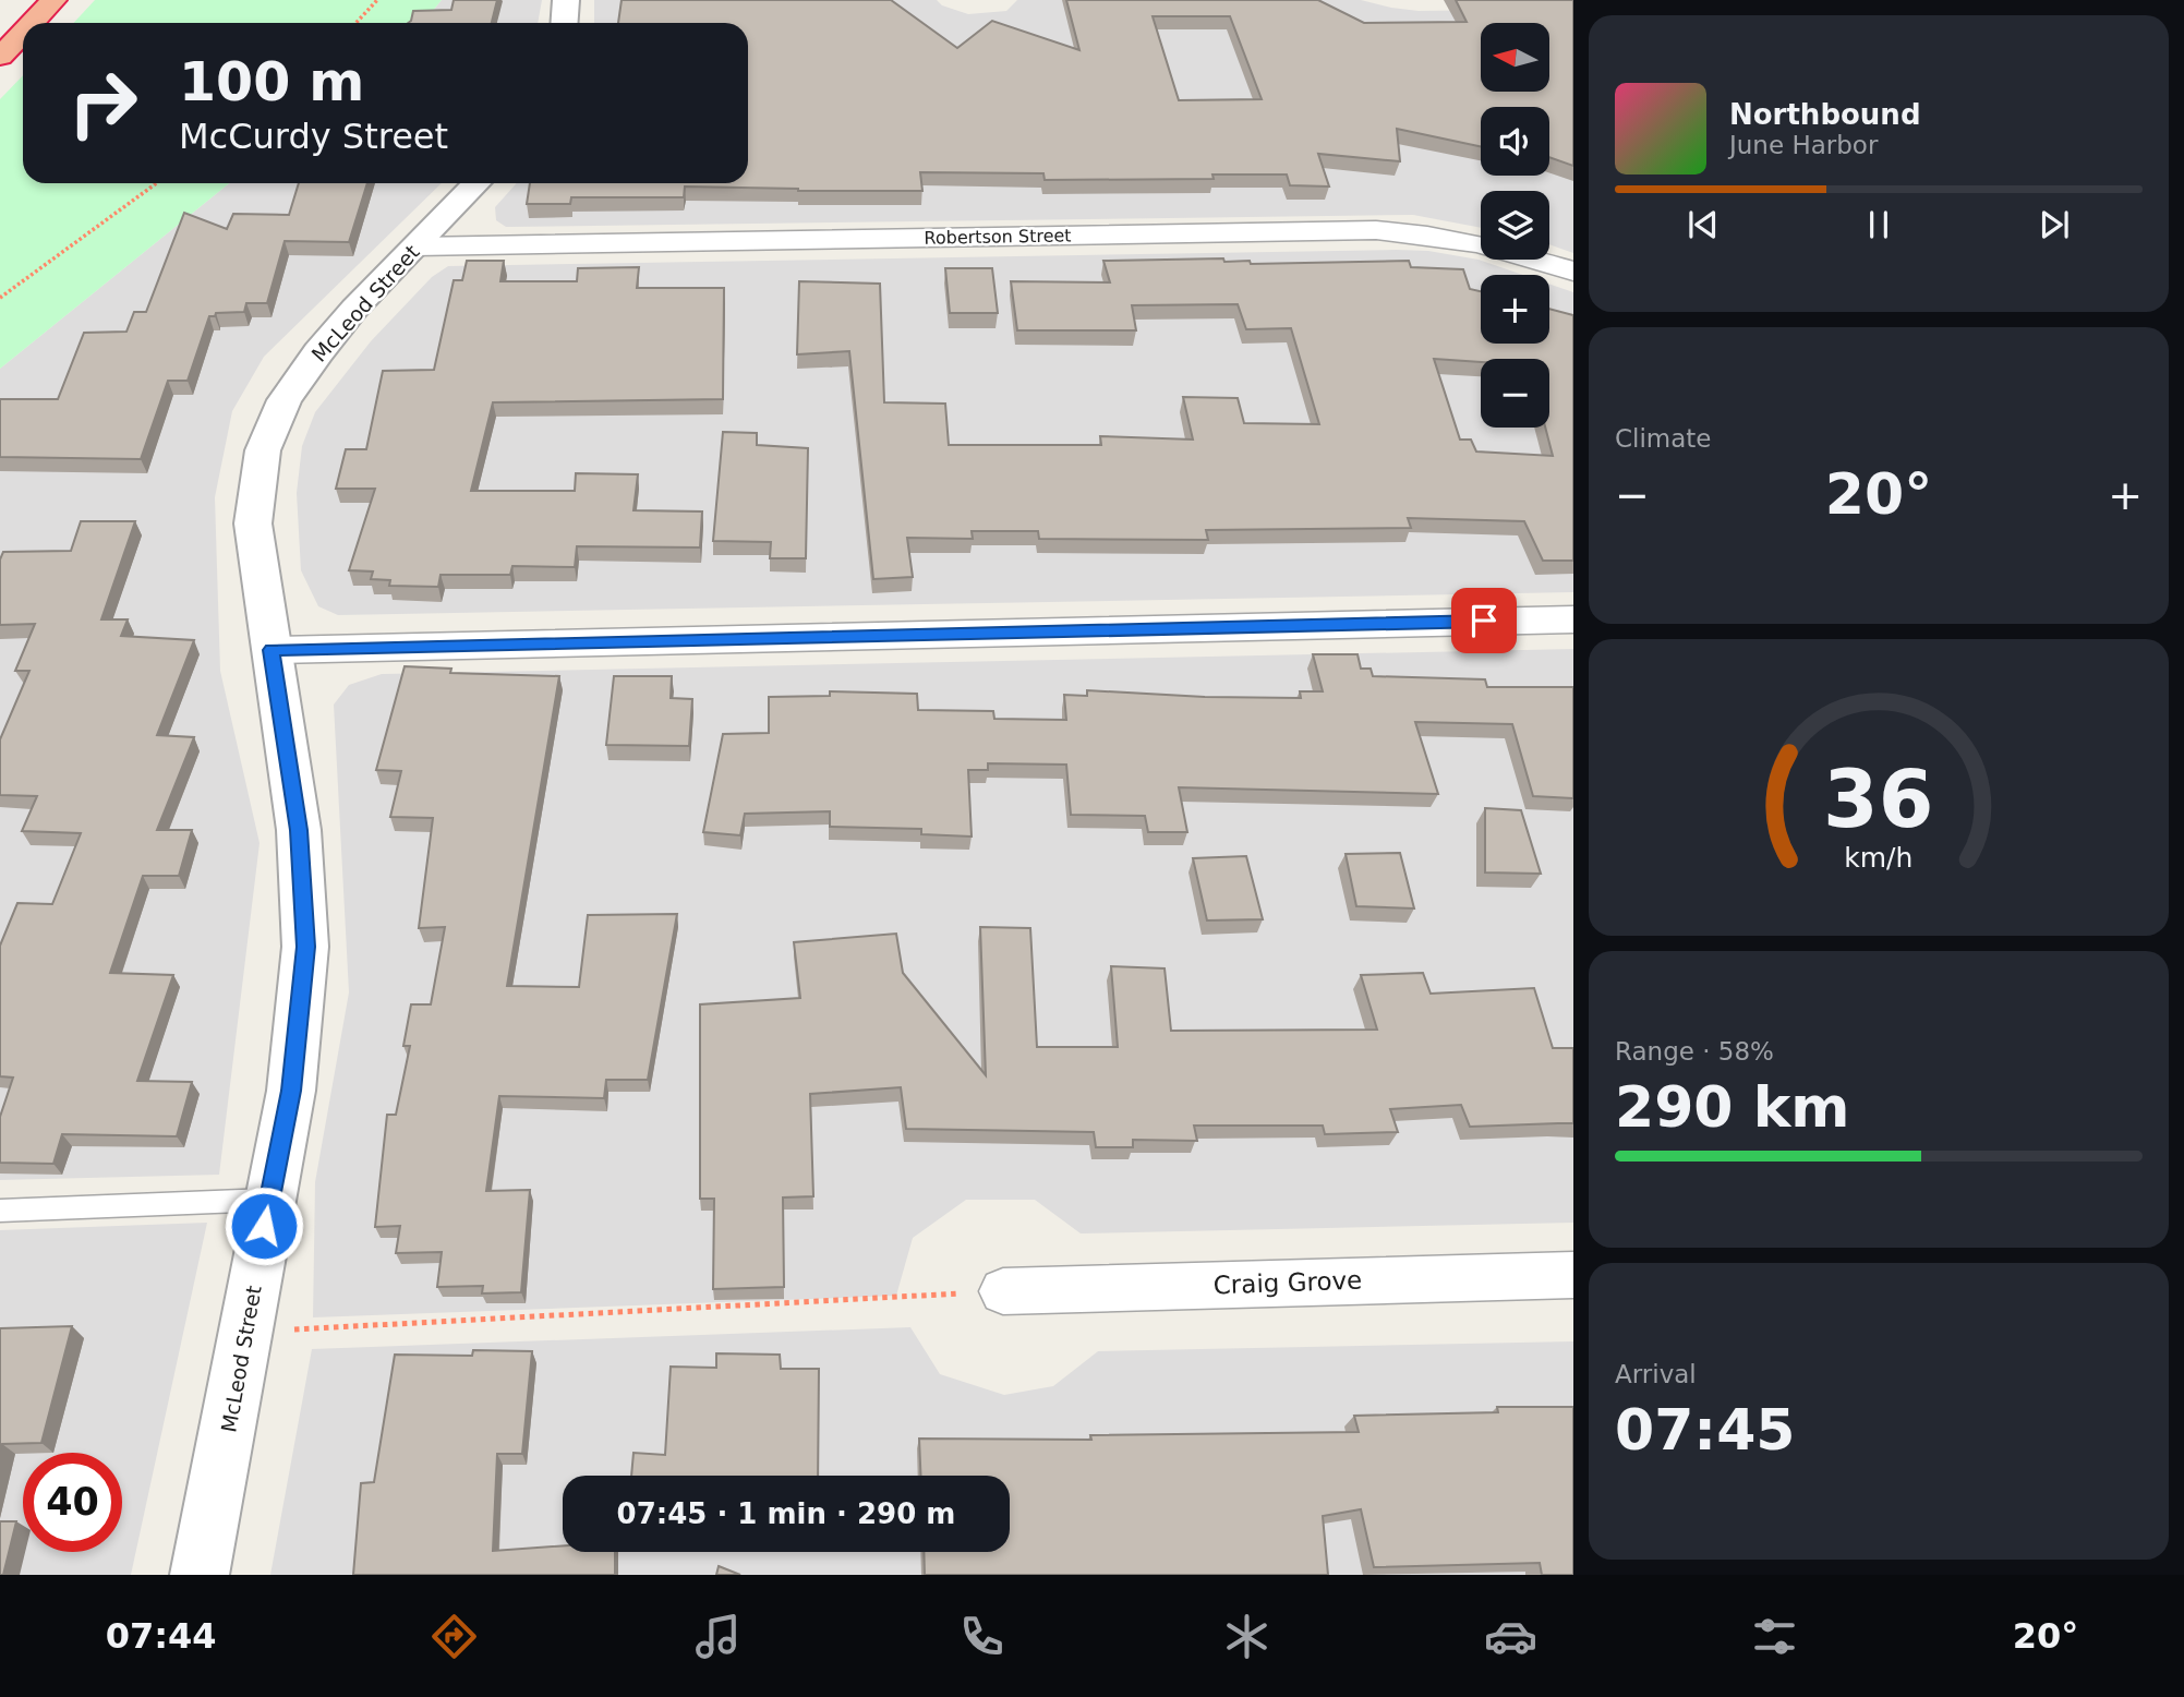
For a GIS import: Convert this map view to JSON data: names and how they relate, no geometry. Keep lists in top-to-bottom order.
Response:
{
  "streets": {
    "street": ["Robertson Street", "McLeod Street", "Craig Grove"]
  },
  "crossings": [
    ["Robertson Street", "McLeod Street"]
  ],
  "north": "left",
  "page": {
    "map_buttons": ["+", "−"],
    "turn": ["100 m", "McCurdy Street"],
    "song": ["Northbound", "June Harbor"],
    "tile": [
      "Climate",
      ["Range · 58%", "290 km"],
      ["Arrival", "07:45"]
    ],
    "heat": ["−", "20°", "+"],
    "limit": "40",
    "trip": "07:45 · 1 min · 290 m",
    "tabs": ["07:44", "20°"],
    "gauge": ["36", "km/h"]
  }
}
